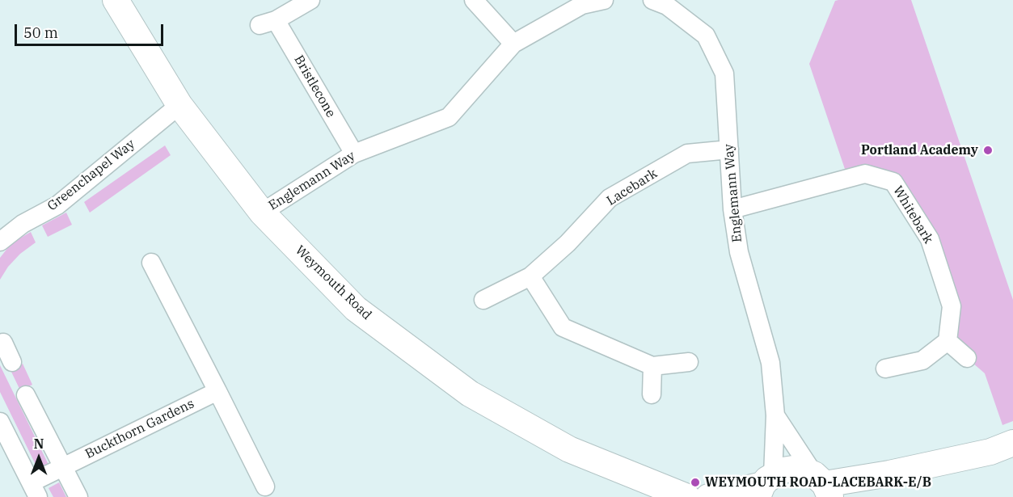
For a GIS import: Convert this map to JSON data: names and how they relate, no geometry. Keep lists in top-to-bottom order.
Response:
{
  "streets": {
    "street": [
      "Bristlecone",
      "Greenchapel Way",
      "Englemann Way",
      "Lacebark",
      "Whitebark",
      "Weymouth Road",
      "Buckthorn Gardens"
    ]
  },
  "crossings": [
    ["Bristlecone", "Englemann Way"],
    ["Greenchapel Way", "Weymouth Road"],
    ["Englemann Way", "Lacebark"],
    ["Englemann Way", "Whitebark"],
    ["Englemann Way", "Weymouth Road"]
  ],
  "places": ["Portland Academy", "WEYMOUTH ROAD-LACEBARK-E/B"],
  "scale_bar": "50 m",
  "north": "top"
}
